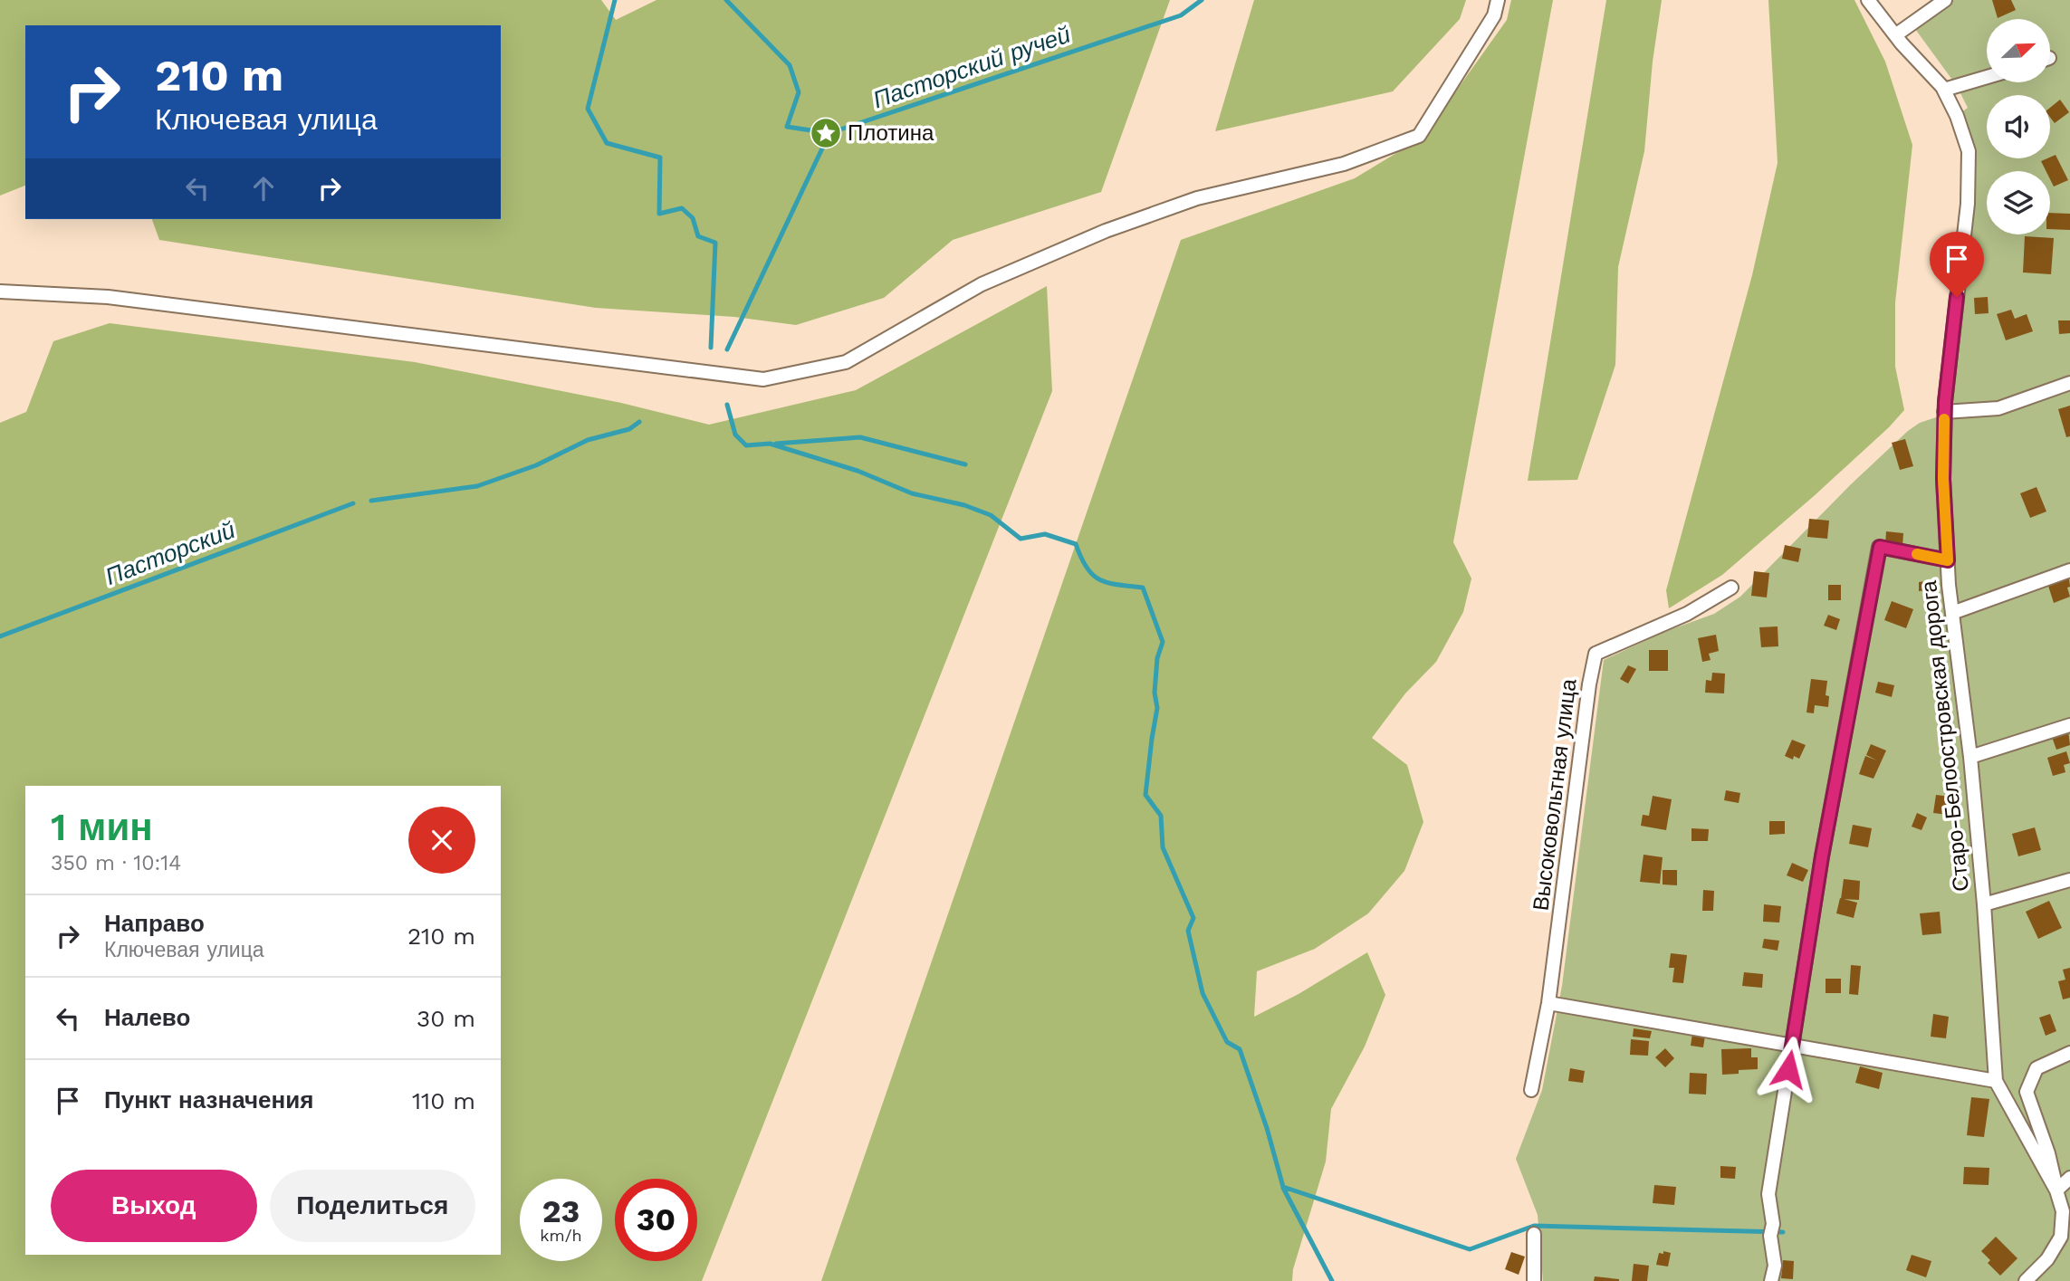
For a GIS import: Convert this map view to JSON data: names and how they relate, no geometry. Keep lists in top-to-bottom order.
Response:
{
  "streets": {
    "street": ["Старо-Белоостровская дорога", "Высоковольтная улица"]
  },
  "water": ["Пасторский ручей", "Пасторский"],
  "places": {
    "place": ["Плотина"]
  },
  "north": "top right",
  "page": {
    "turn": ["210 m", "Ключевая улица"],
    "heading": ["1 мин", "350 m · 10:14"],
    "list": [
      {
        "name": "Направо",
        "note": "Ключевая улица",
        "value": "210 m"
      },
      {
        "name": "Налево",
        "value": "30 m"
      },
      {
        "name": "Пункт назначения",
        "value": "110 m"
      }
    ],
    "buttons": ["Выход", "Поделиться"],
    "speed": "23 km/h",
    "limit": "30"
  }
}
